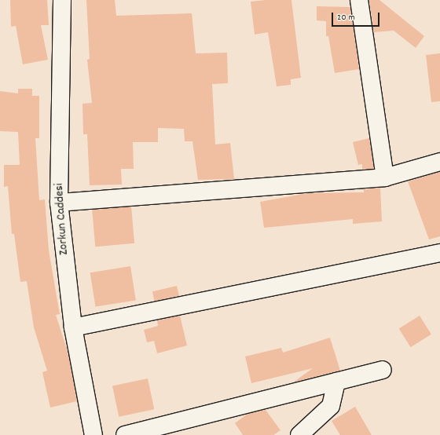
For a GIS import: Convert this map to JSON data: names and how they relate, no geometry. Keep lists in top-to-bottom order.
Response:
{
  "streets": {
    "street": ["Zorkun Caddesi"]
  },
  "scale_bar": "20 m"
}
